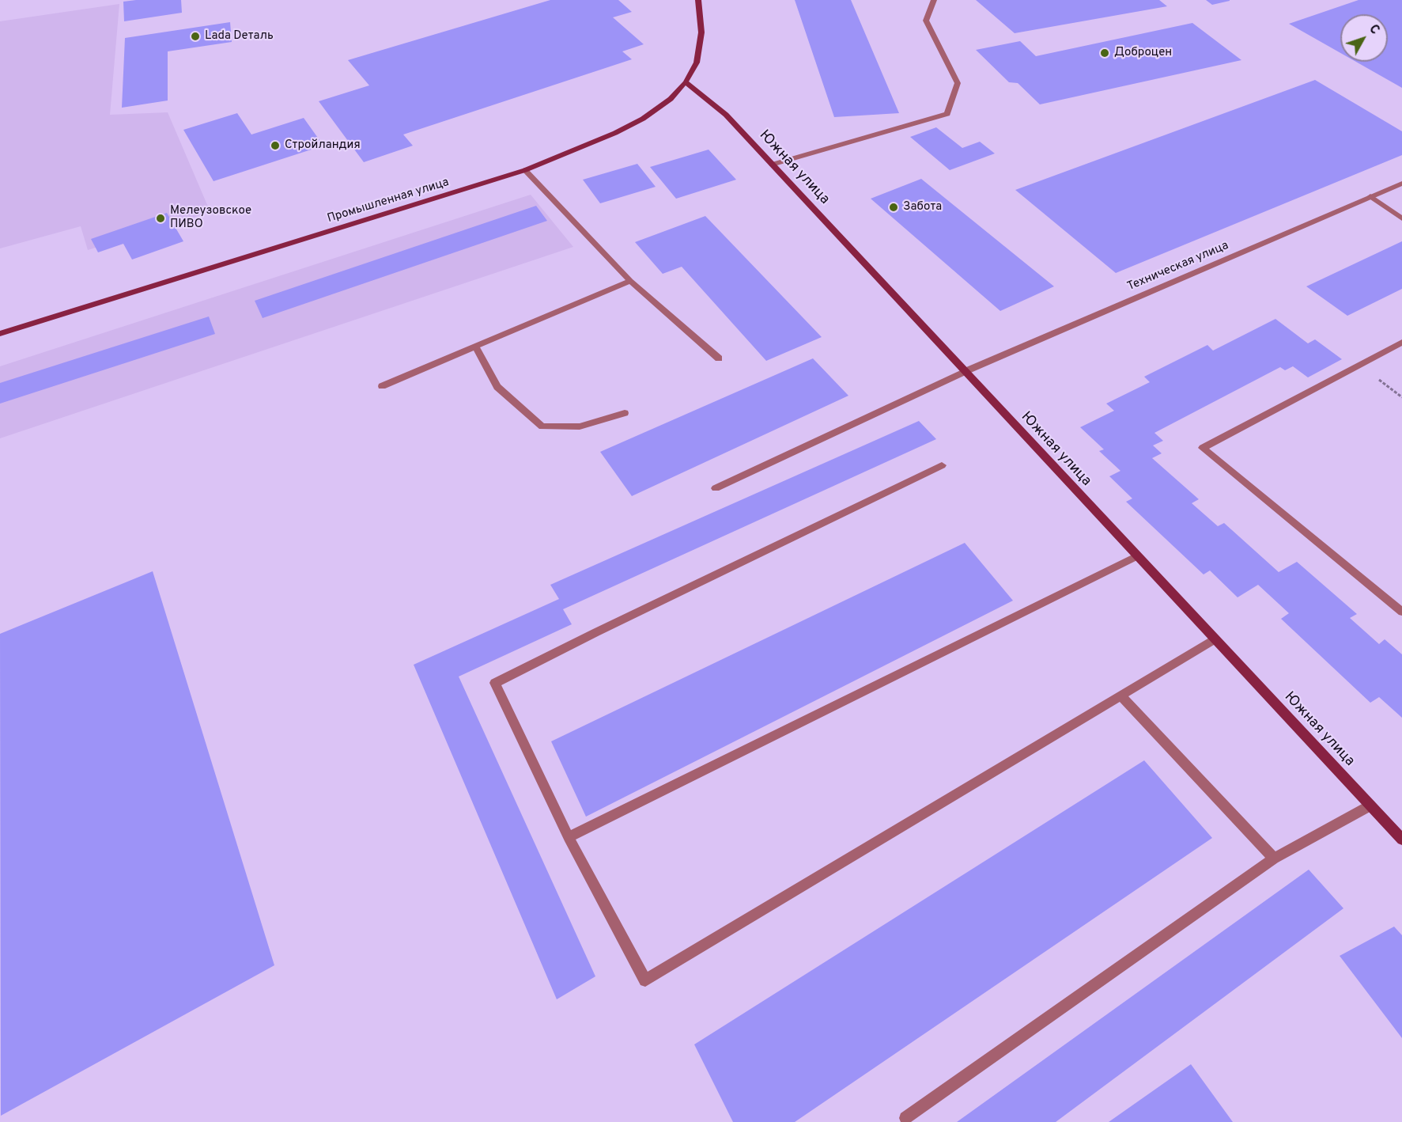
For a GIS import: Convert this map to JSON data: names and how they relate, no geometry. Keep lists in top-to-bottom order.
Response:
{
  "streets": {
    "street": ["Южная улица", "Промышленная улица", "Техническая улица"]
  },
  "crossings": [
    ["Южная улица", "Промышленная улица"],
    ["Южная улица", "Техническая улица"]
  ],
  "places": [
    "Lada Dеталь",
    "Доброцен",
    "Стройландия",
    "Забота",
    "Мелеузовское ПИВО"
  ],
  "north": "top right"
}
